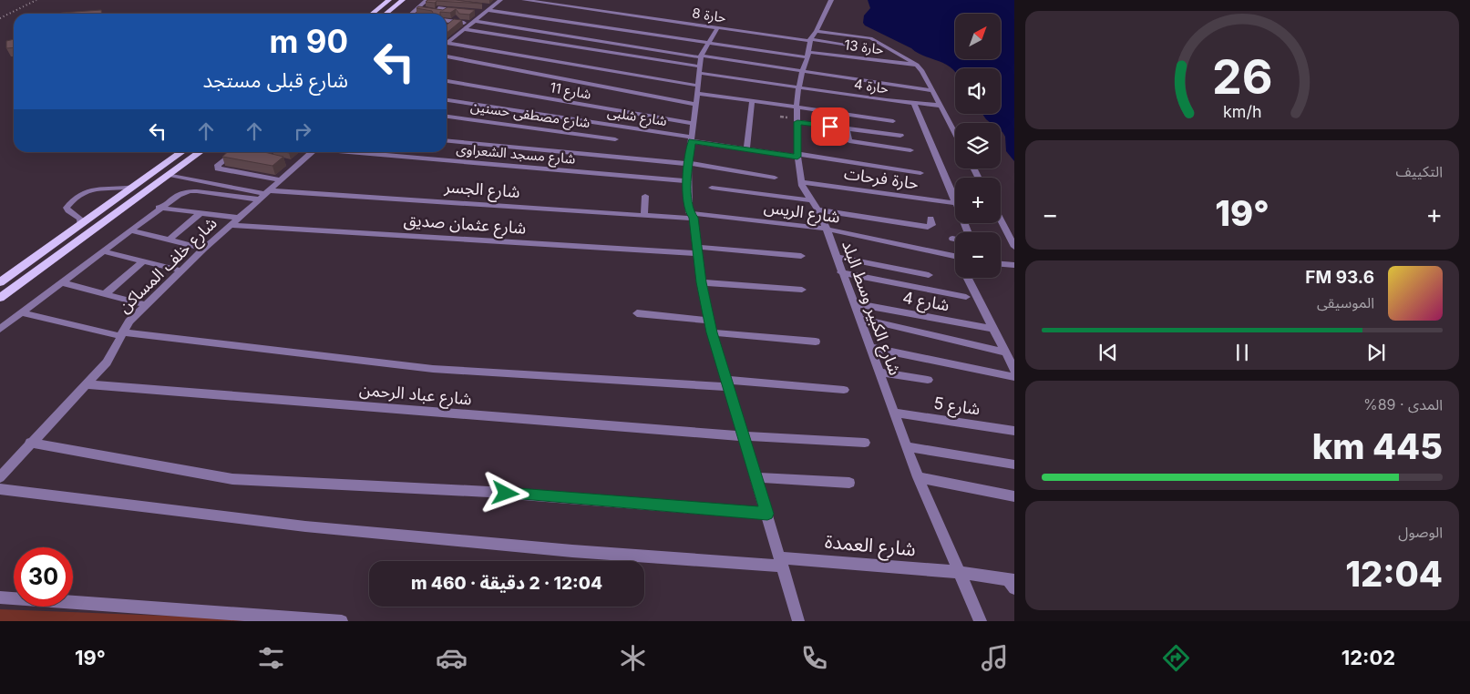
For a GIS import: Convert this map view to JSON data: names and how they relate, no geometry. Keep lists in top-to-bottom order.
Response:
{
  "streets": {
    "street": [
      "حارة 8",
      "حارة 13",
      "حارة 4",
      "شارع 11",
      "شارع مصطفى حسنين",
      "شارع شلبى",
      "شارع مسجد الشعراوى",
      "حارة فرحات",
      "شارع الجسر",
      "شارع الريس",
      "شارع عثمان صديق",
      "شارع خلف المساكن",
      "شارع 4",
      "شارع الكبير وسط البلد",
      "شارع عباد الرحمن",
      "شارع 5",
      "شارع العمدة"
    ]
  },
  "crossings": [
    ["حارة 8", "شارع الكبير وسط البلد"],
    ["حارة 13", "شارع الكبير وسط البلد"],
    ["حارة 4", "شارع الكبير وسط البلد"],
    ["شارع شلبى", "شارع الكبير وسط البلد"],
    ["حارة فرحات", "شارع الكبير وسط البلد"],
    ["شارع الجسر", "شارع الريس"],
    ["شارع الجسر", "شارع خلف المساكن"],
    ["شارع الريس", "شارع الكبير وسط البلد"],
    ["شارع عثمان صديق", "شارع خلف المساكن"],
    ["شارع خلف المساكن", "شارع عباد الرحمن"],
    ["شارع 4", "شارع الكبير وسط البلد"],
    ["شارع الكبير وسط البلد", "شارع 5"],
    ["شارع الكبير وسط البلد", "شارع العمدة"]
  ],
  "north": "top right",
  "page": {
    "map_buttons": ["+", "−"],
    "turn": ["90 m", "شارع قبلى مستجد"],
    "tile": [
      "التكييف",
      ["المدى · 89%", "445 km"],
      ["الوصول", "12:04"]
    ],
    "heat": ["−", "19°", "+"],
    "song": ["93.6 FM", "الموسيقى"],
    "limit": "30",
    "trip": "12:04 · 2 دقيقة · 460 m",
    "tabs": ["12:02", "19°"],
    "gauge": ["26", "km/h"]
  }
}
